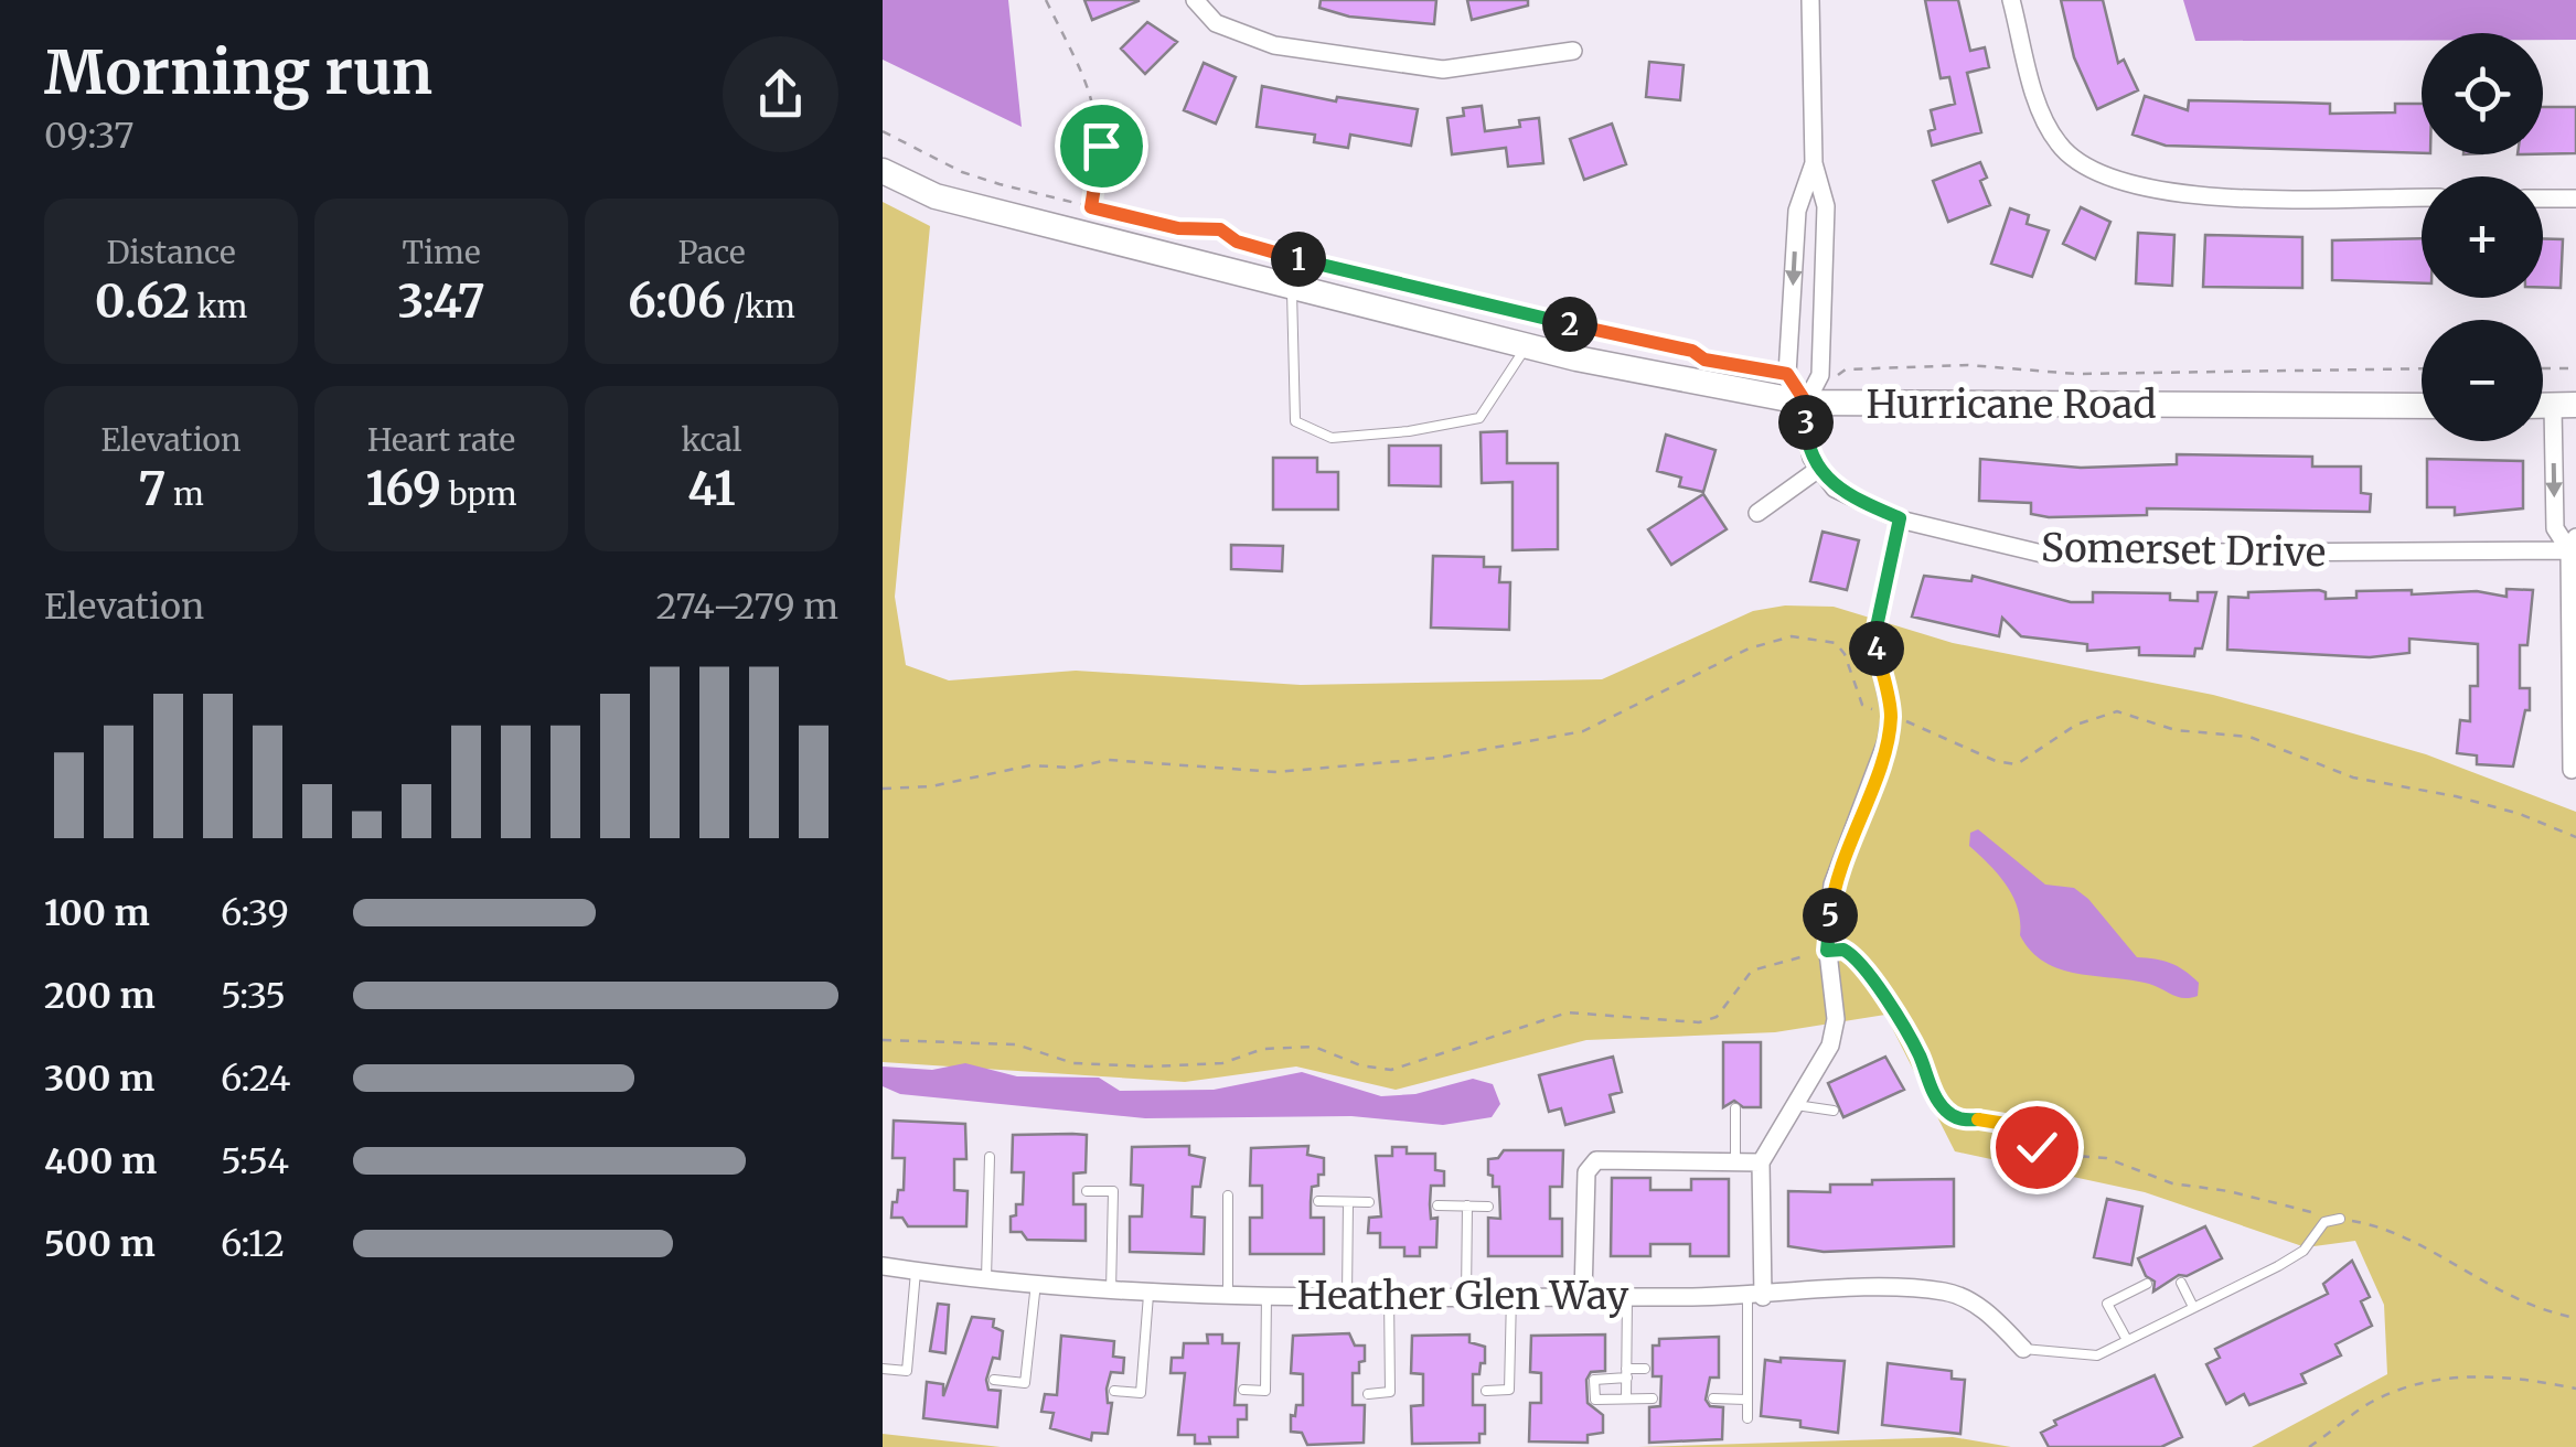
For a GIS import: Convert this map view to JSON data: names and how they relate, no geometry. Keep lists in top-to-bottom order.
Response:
{
  "streets": {
    "street": ["Hurricane Road", "Somerset Drive", "Heather Glen Way"]
  },
  "page": {
    "heading": ["Morning run", "09:37"],
    "map_buttons": ["+", "−"],
    "stats": [
      ["Distance", "0.62 km"],
      ["Time", "3:47"],
      ["Pace", "6:06 /km"],
      ["Elevation", "7 m"],
      ["Heart rate", "169 bpm"],
      ["kcal", "41"]
    ],
    "pins": [
      "1",
      "2",
      "3",
      "4",
      "5"
    ],
    "chart": ["Elevation", "274–279 m"],
    "list": [
      {
        "name": "100 m",
        "note": "6:39"
      },
      {
        "name": "200 m",
        "note": "5:35"
      },
      {
        "name": "300 m",
        "note": "6:24"
      },
      {
        "name": "400 m",
        "note": "5:54"
      },
      {
        "name": "500 m",
        "note": "6:12"
      }
    ]
  }
}
